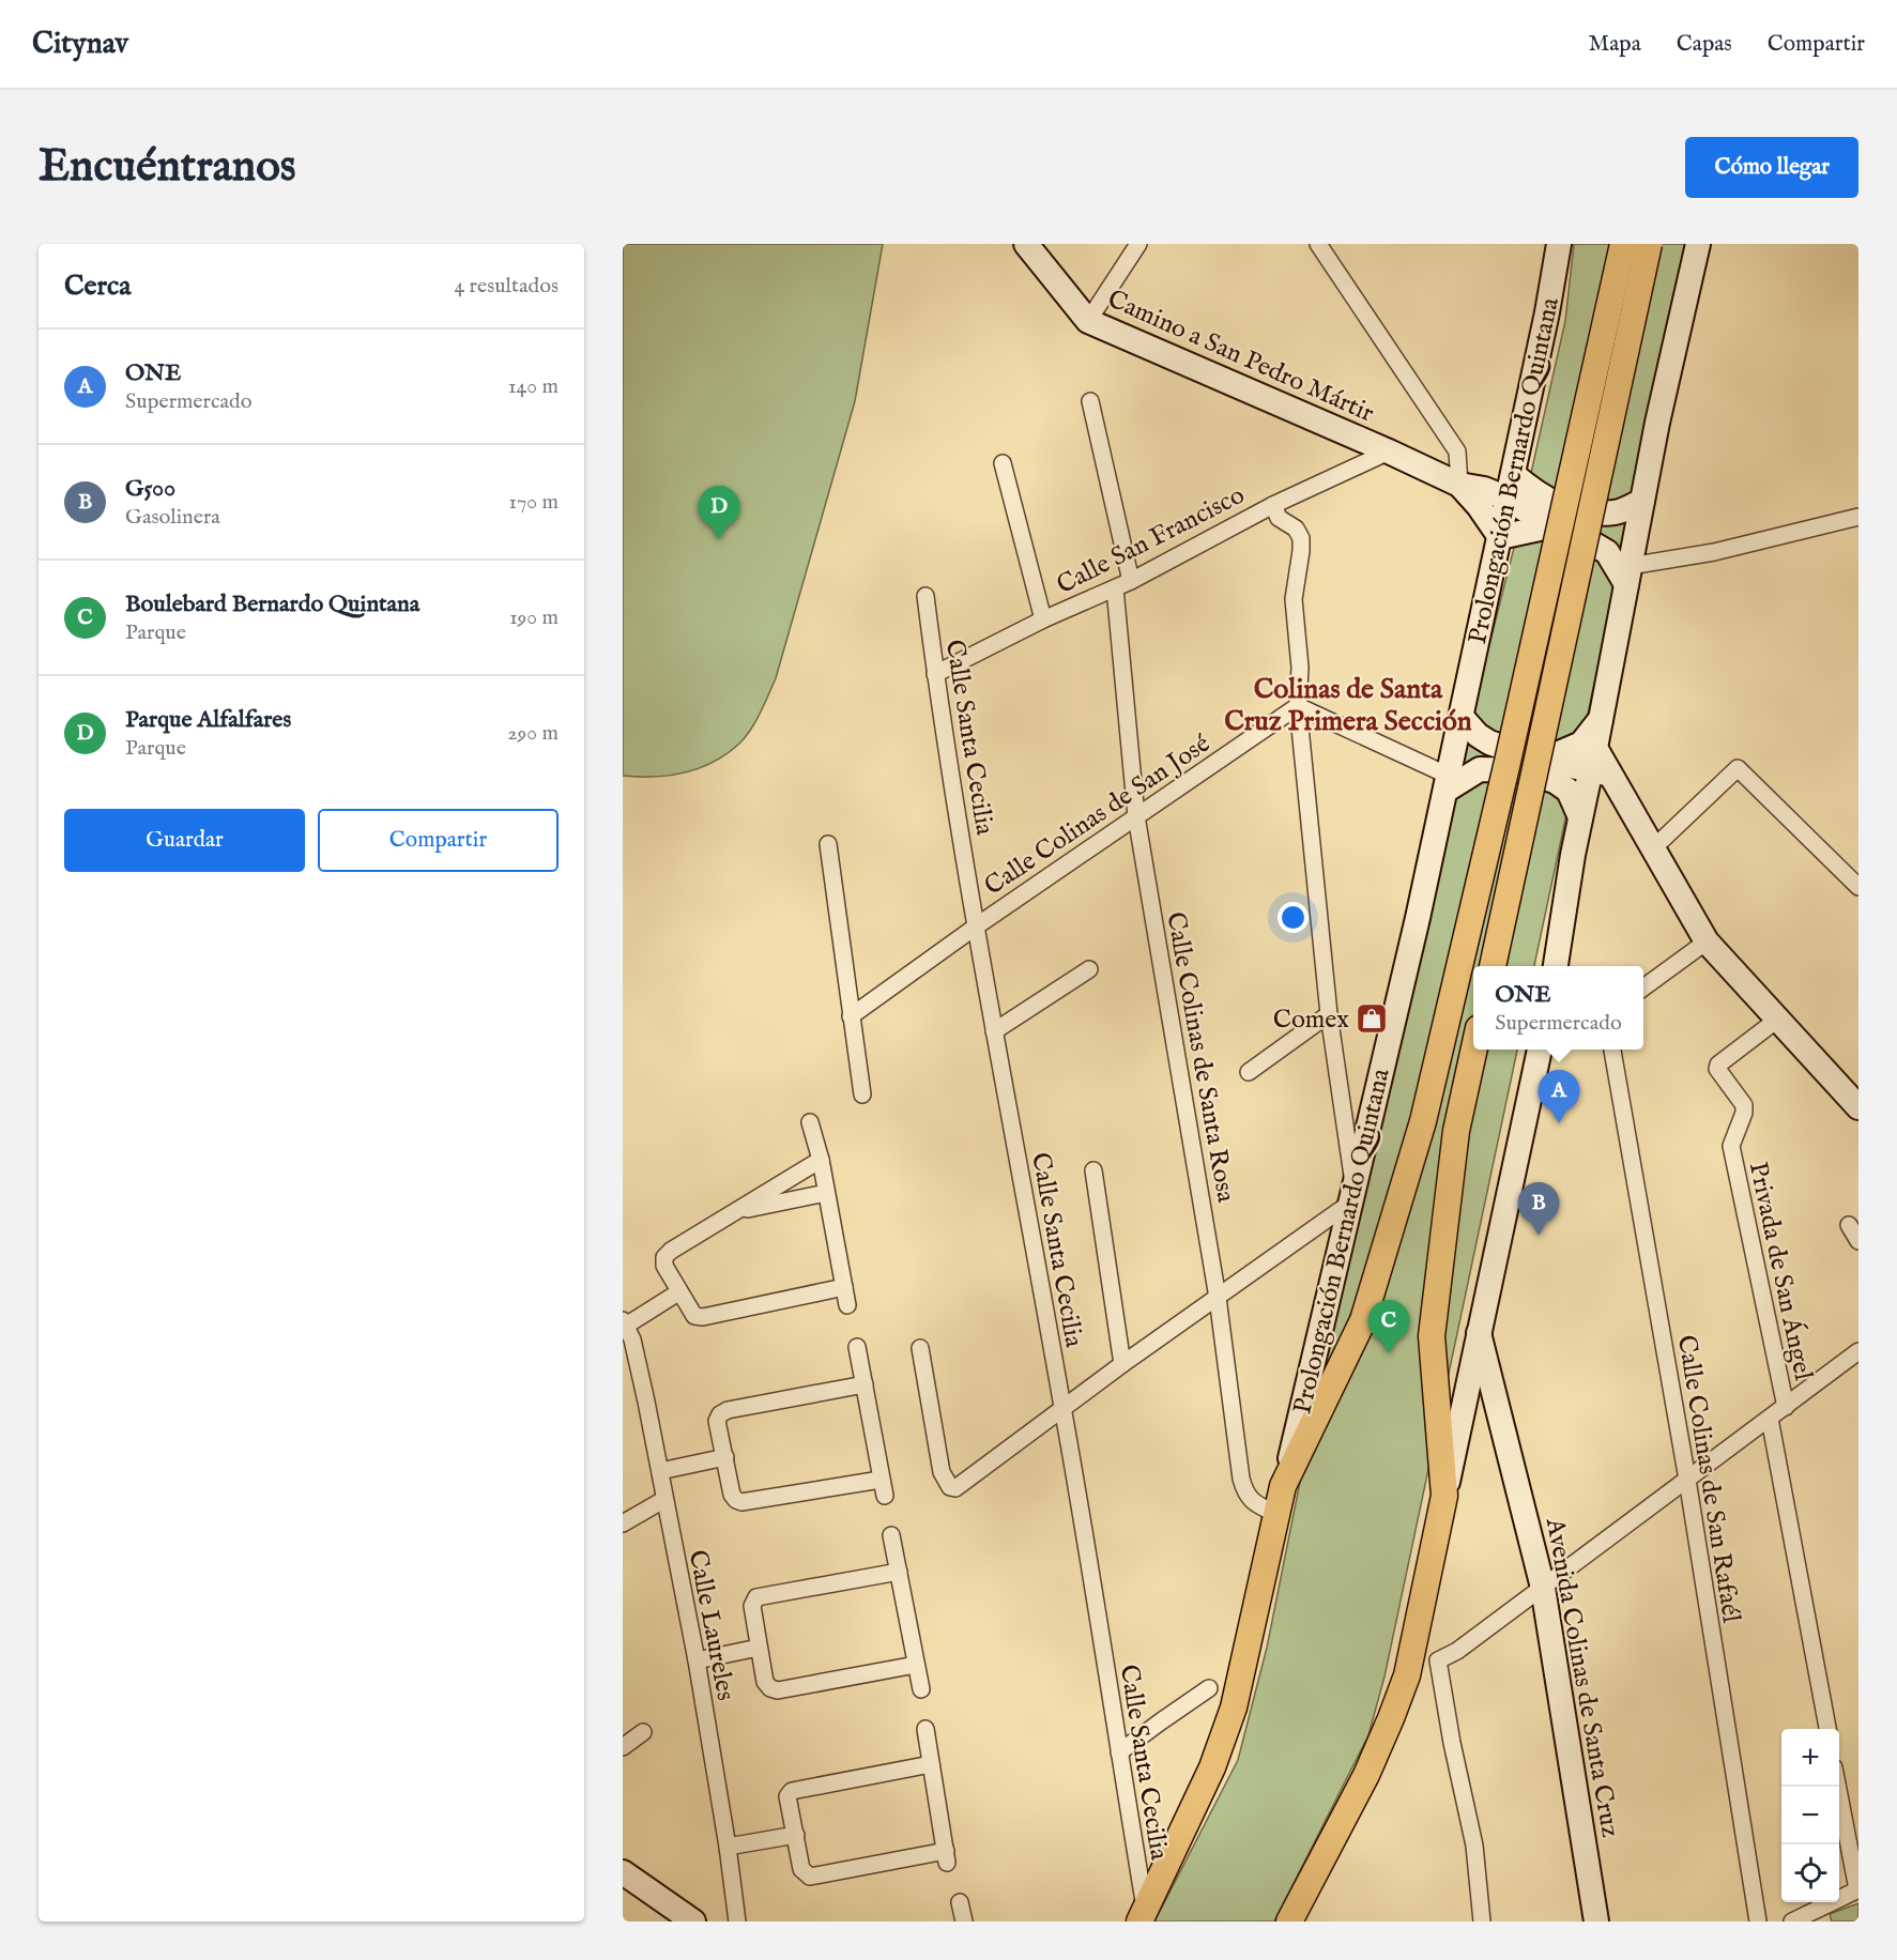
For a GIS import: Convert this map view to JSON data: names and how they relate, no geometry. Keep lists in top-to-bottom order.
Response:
{
  "streets": {
    "main road": ["Prolongación Bernardo Quintana"],
    "street": [
      "Camino a San Pedro Mártir",
      "Calle San Francisco",
      "Calle Santa Cecilia",
      "Calle Colinas de San José",
      "Calle Colinas de Santa Rosa",
      "Privada de San Ángel",
      "Calle Colinas de San Rafaél",
      "Calle Laureles",
      "Avenida Colinas de Santa Cruz"
    ]
  },
  "crossings": [
    ["Camino a San Pedro Mártir", "Prolongación Bernardo Quintana"],
    ["Camino a San Pedro Mártir", "Calle San Francisco"],
    ["Prolongación Bernardo Quintana", "Calle Santa Cecilia"],
    ["Prolongación Bernardo Quintana", "Calle Colinas de Santa Rosa"],
    ["Calle San Francisco", "Calle Santa Cecilia"],
    ["Calle San Francisco", "Calle Colinas de Santa Rosa"],
    ["Calle Santa Cecilia", "Calle Colinas de San José"],
    ["Calle Colinas de San José", "Calle Colinas de Santa Rosa"]
  ],
  "districts": ["Colinas de Santa Cruz Primera Sección"],
  "places": {
    "shop": ["Comex"]
  },
  "page": {
    "header": "Citynav",
    "nav": ["Mapa", "Capas", "Compartir"],
    "buttons": [
      "Cómo llegar",
      ["Guardar", "Compartir"]
    ],
    "title": "Encuéntranos",
    "heading": ["Cerca", "4 resultados"],
    "list": [
      {
        "mark": "A",
        "name": "ONE",
        "note": "Supermercado",
        "value": "140 m"
      },
      {
        "mark": "B",
        "name": "G500",
        "note": "Gasolinera",
        "value": "170 m"
      },
      {
        "mark": "C",
        "name": "Boulebard Bernardo Quintana",
        "note": "Parque",
        "value": "190 m"
      },
      {
        "mark": "D",
        "name": "Parque Alfalfares",
        "note": "Parque",
        "value": "290 m"
      }
    ],
    "pins": [
      "D",
      "A",
      "B",
      "C"
    ],
    "popup": ["ONE", "Supermercado"],
    "map_buttons": ["+", "−"]
  }
}
